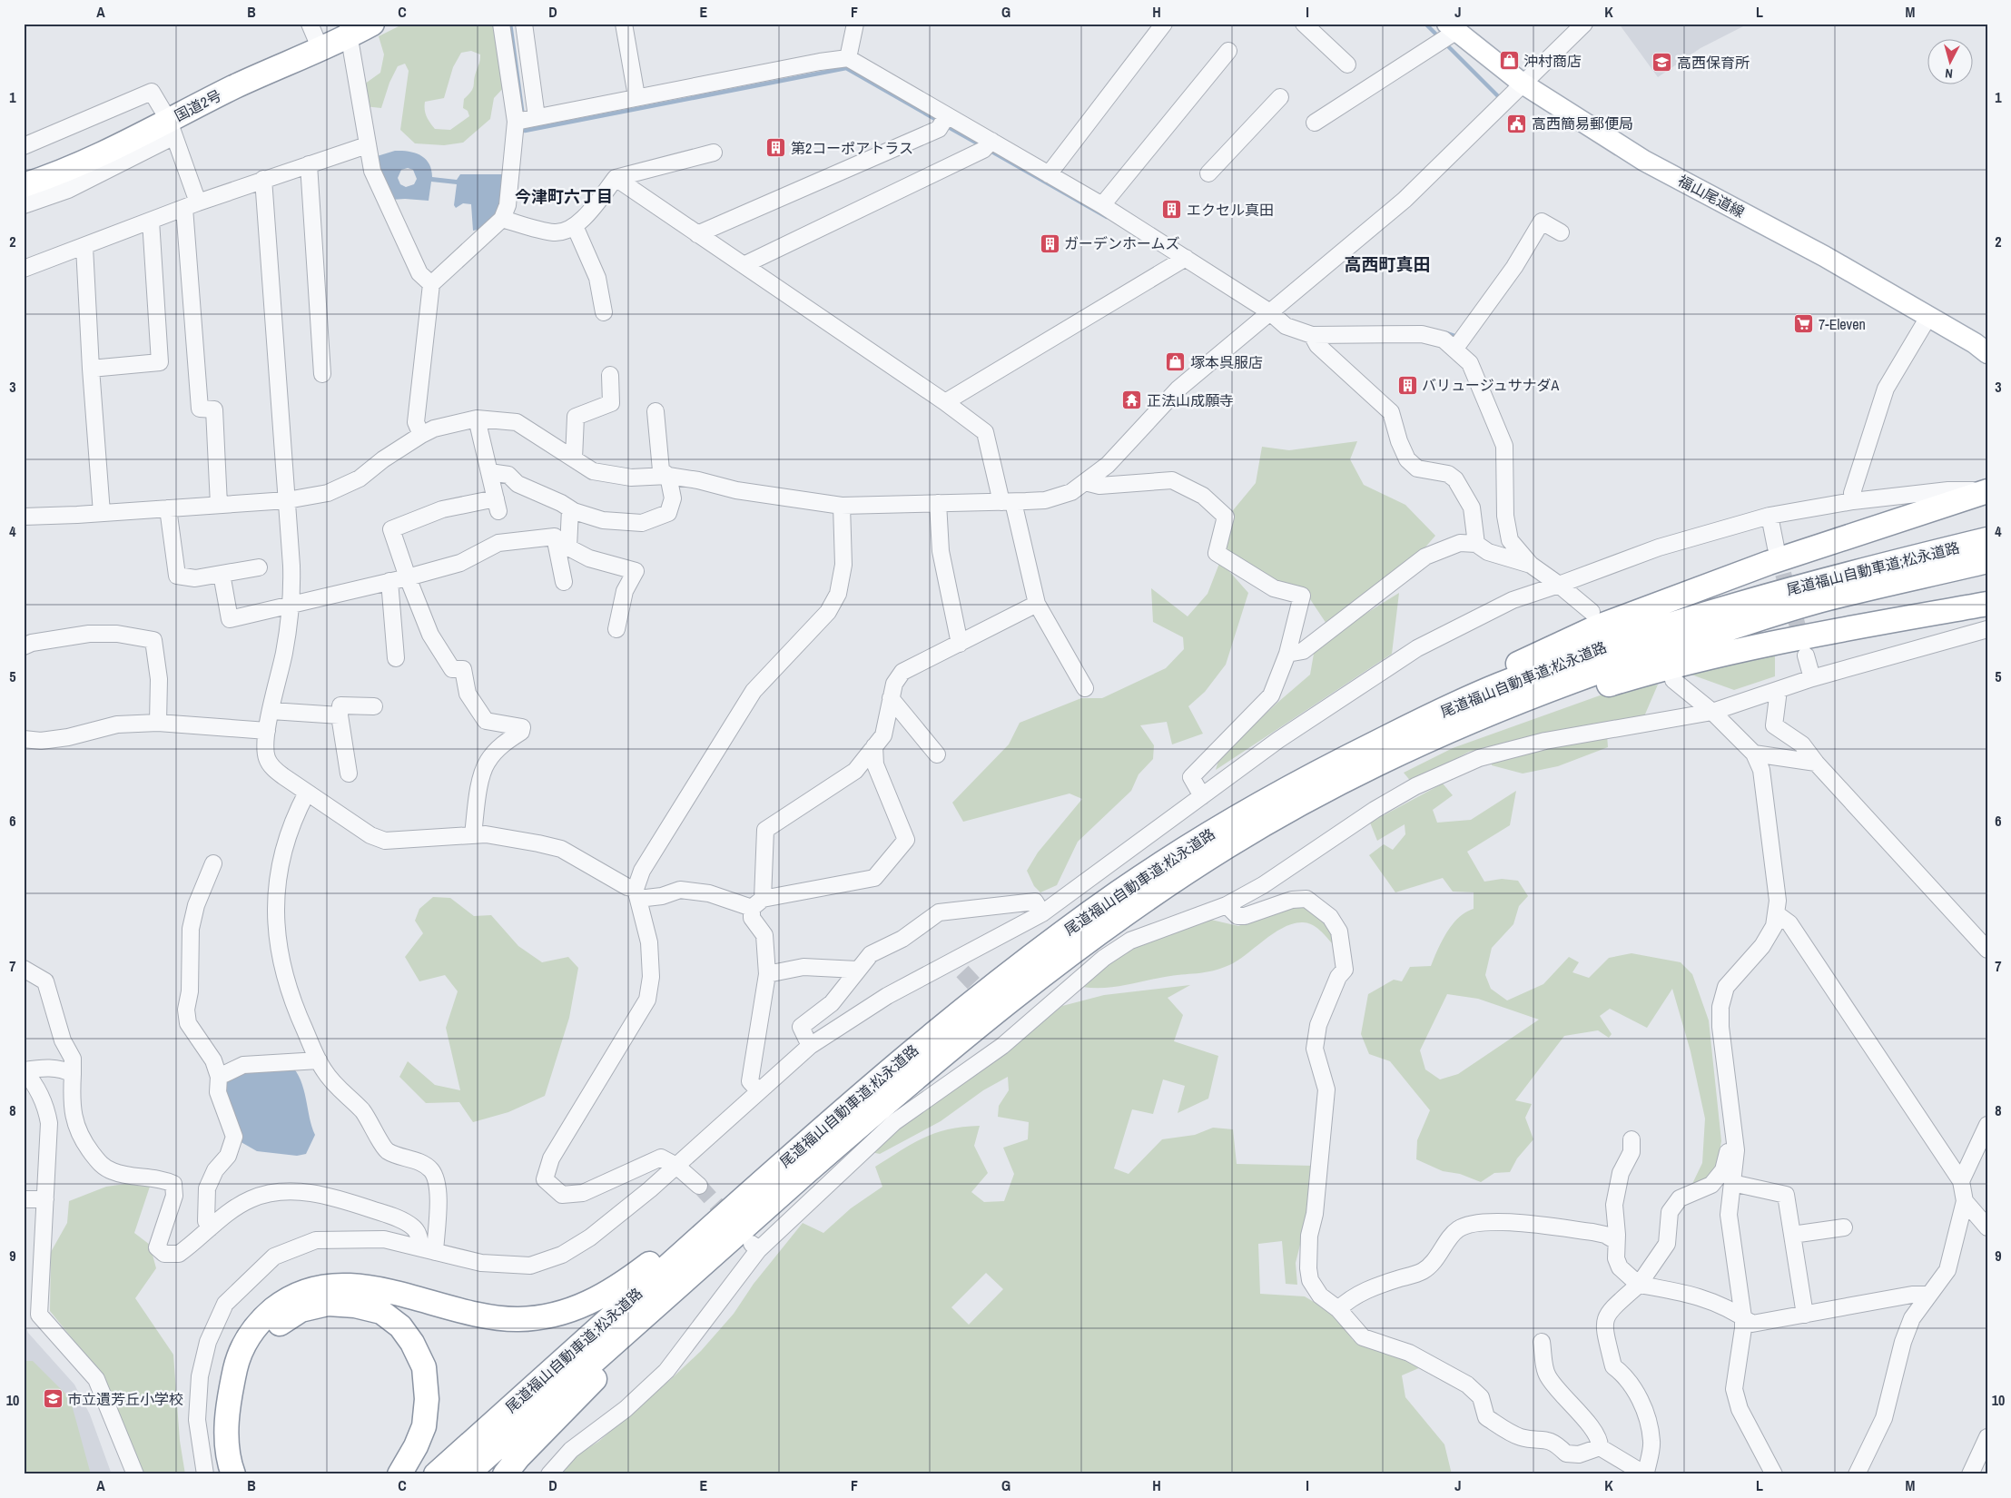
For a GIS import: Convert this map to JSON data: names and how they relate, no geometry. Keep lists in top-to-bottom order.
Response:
{
  "streets": {
    "highway": ["国道2号", "尾道福山自動車道;松永道路"],
    "main road": ["福山尾道線"]
  },
  "districts": ["今津町六丁目", "高西町真田"],
  "places": {
    "shop": ["沖村商店", "塚本呉服店"],
    "school or university": ["高西保育所", "市立遺芳丘小学校"],
    "public building": ["高西簡易郵便局"],
    "building": [
      "第2コーポアトラス",
      "エクセル真田",
      "ガーデンホームズ",
      "バリュージュサナダA"
    ],
    "supermarket": ["7-Eleven"],
    "temple": ["正法山成願寺"]
  },
  "north": "bottom",
  "grid": {
    "columns": [
      "A",
      "B",
      "C",
      "D",
      "E",
      "F",
      "G",
      "H",
      "I",
      "J",
      "K",
      "L",
      "M"
    ],
    "rows": [
      "1",
      "2",
      "3",
      "4",
      "5",
      "6",
      "7",
      "8",
      "9",
      "10"
    ]
  }
}
